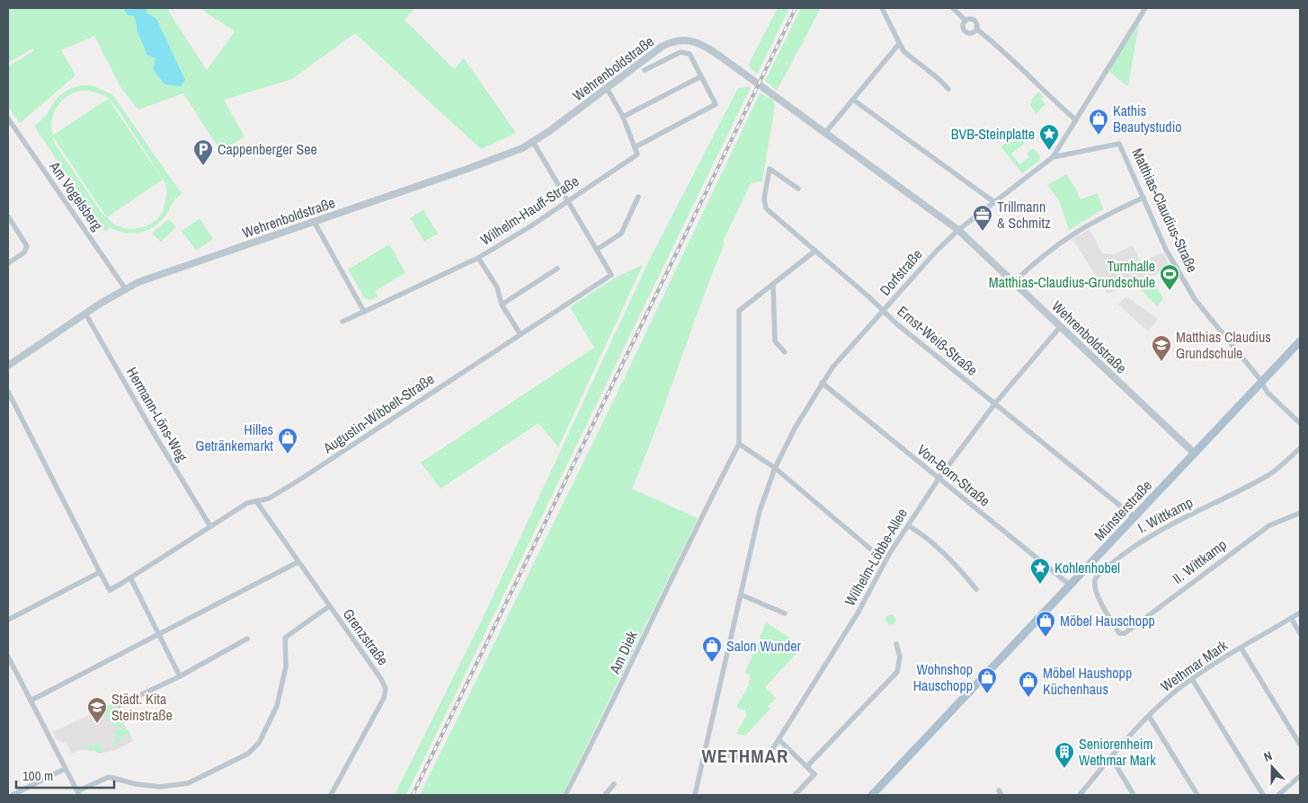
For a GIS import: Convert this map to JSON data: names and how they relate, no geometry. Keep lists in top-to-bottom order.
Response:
{
  "streets": {
    "main road": ["Münsterstraße"],
    "street": [
      "Wehrenboldstraße",
      "Am Vogelsberg",
      "Wilhelm-Hauff-Straße",
      "Matthias-Claudius-Straße",
      "Dorfstraße",
      "Ernst-Weiß-Straße",
      "Augustin-Wibbelt-Straße",
      "Hermann-Löns-Weg",
      "Von-Born-Straße",
      "I. Wittkamp",
      "Wilhelm-Löbbe-Allee",
      "II. Wittkamp",
      "Grenzstraße",
      "Am Diek",
      "Wethmar Mark"
    ]
  },
  "crossings": [
    ["Wehrenboldstraße", "Am Vogelsberg"],
    ["Wehrenboldstraße", "Dorfstraße"],
    ["Wehrenboldstraße", "Augustin-Wibbelt-Straße"],
    ["Wehrenboldstraße", "Hermann-Löns-Weg"],
    ["Wehrenboldstraße", "Münsterstraße"],
    ["Wehrenboldstraße", "Wilhelm-Löbbe-Allee"],
    ["Wilhelm-Hauff-Straße", "Augustin-Wibbelt-Straße"],
    ["Matthias-Claudius-Straße", "Dorfstraße"],
    ["Matthias-Claudius-Straße", "Münsterstraße"],
    ["Dorfstraße", "Ernst-Weiß-Straße"],
    ["Dorfstraße", "Von-Born-Straße"],
    ["Dorfstraße", "Wilhelm-Löbbe-Allee"],
    ["Ernst-Weiß-Straße", "Münsterstraße"],
    ["Ernst-Weiß-Straße", "Wilhelm-Löbbe-Allee"],
    ["Augustin-Wibbelt-Straße", "Hermann-Löns-Weg"],
    ["Augustin-Wibbelt-Straße", "Grenzstraße"],
    ["Von-Born-Straße", "Münsterstraße"],
    ["Von-Born-Straße", "Wilhelm-Löbbe-Allee"],
    ["I. Wittkamp", "II. Wittkamp"]
  ],
  "districts": ["WETHMAR"],
  "places": {
    "shop": [
      "Kathis Beautystudio",
      "Hilles Getränkemarkt",
      "Möbel Hauschopp",
      "Salon Wunder",
      "Wohnshop Hauschopp",
      "Möbel Haushopp Küchenhaus"
    ],
    "place": ["BVB-Steinplatte", "Kohlenhobel"],
    "parking": ["Cappenberger See"],
    "office": ["Trillmann & Schmitz"],
    "sports": ["Turnhalle Matthias-Claudius-Grundschule"],
    "school or university": ["Matthias Claudius Grundschule", "Städt. Kita Steinstraße"],
    "building": ["Seniorenheim Wethmar Mark"]
  },
  "scale_bar": "100 m",
  "north": "top"
}
